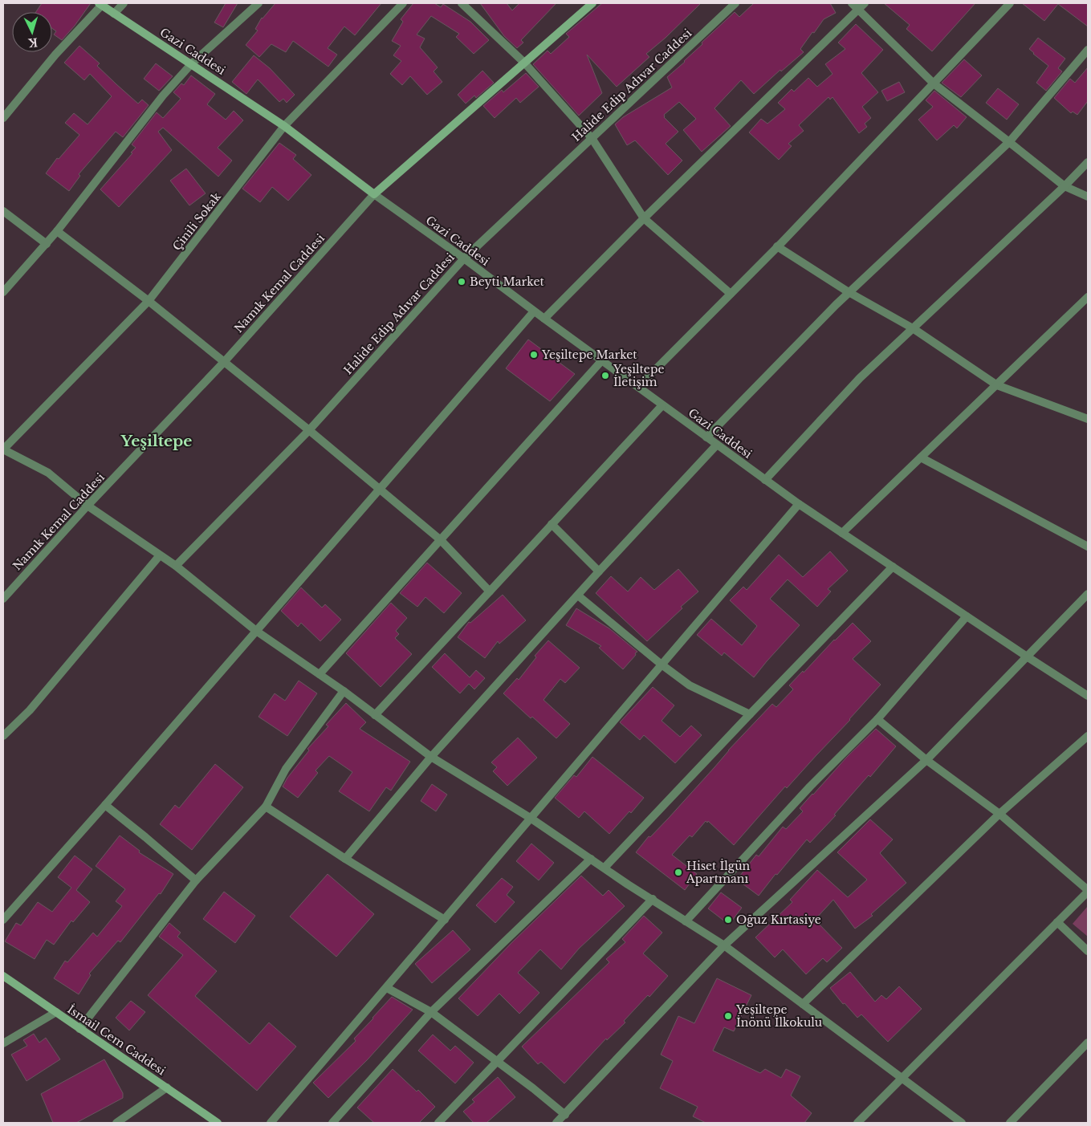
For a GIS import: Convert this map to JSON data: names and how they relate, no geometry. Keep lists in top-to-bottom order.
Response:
{
  "streets": {
    "street": [
      "Gazi Caddesi",
      "Halide Edip Adıvar Caddesi",
      "Çinili Sokak",
      "Namık Kemal Caddesi",
      "İsmail Cem Caddesi"
    ]
  },
  "crossings": [
    ["Gazi Caddesi", "Halide Edip Adıvar Caddesi"],
    ["Gazi Caddesi", "Çinili Sokak"],
    ["Gazi Caddesi", "Namık Kemal Caddesi"]
  ],
  "districts": ["Yeşiltepe"],
  "places": [
    "Beyti Market",
    "Yeşiltepe Market",
    "Yeşiltepe İletişim",
    "Hiset İlgün Apartmanı",
    "Oğuz Kırtasiye",
    "Yeşiltepe İnönü İlkokulu"
  ],
  "north": "bottom"
}
